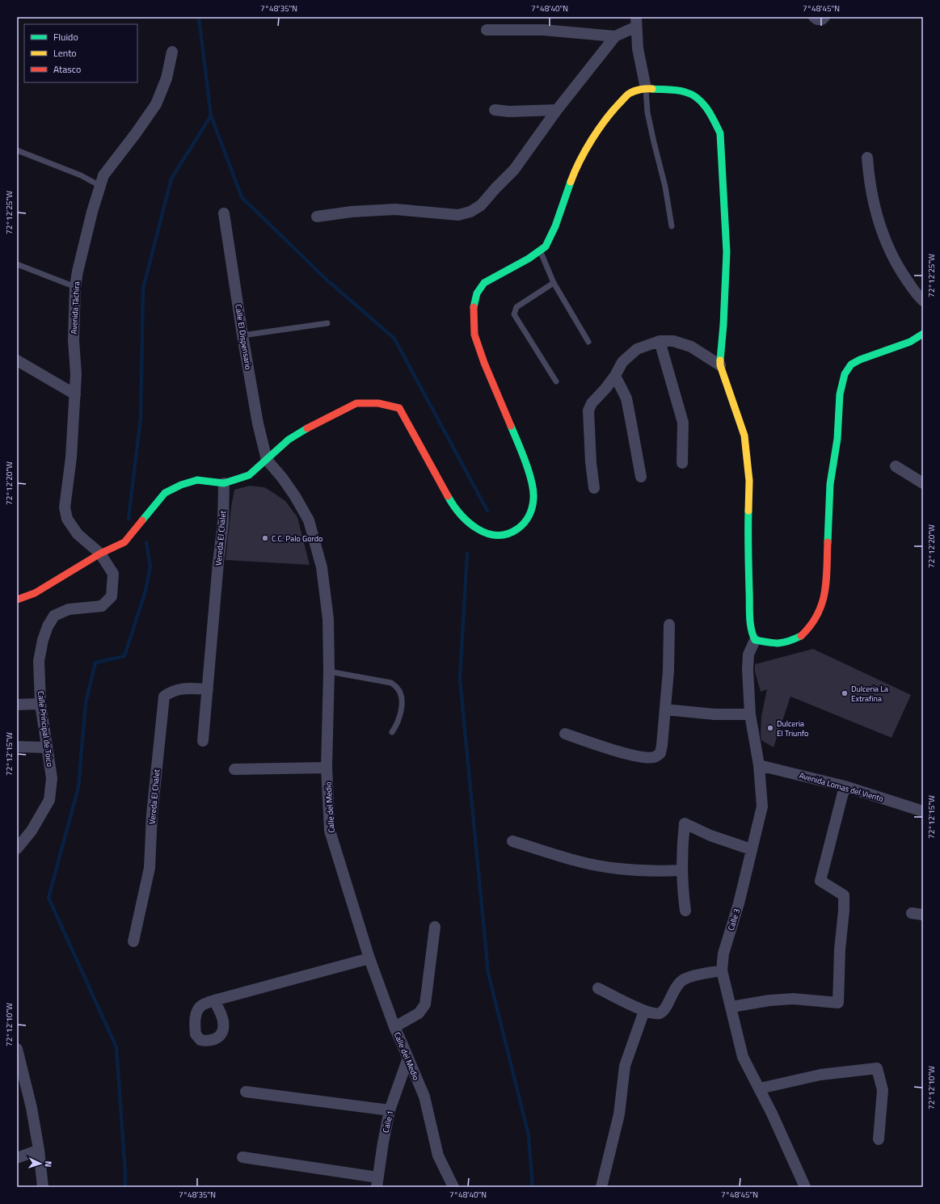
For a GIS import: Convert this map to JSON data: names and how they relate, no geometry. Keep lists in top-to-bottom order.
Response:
{
  "streets": {
    "street": [
      "Avenida Táchira",
      "Calle El Dispensario",
      "Vereda El Chalet",
      "Calle Principal de Toico",
      "Avenida Lomas del Viento",
      "Calle del Medio",
      "Calle 3",
      "Calle 1"
    ]
  },
  "crossings": [
    ["Avenida Táchira", "Calle Principal de Toico"],
    ["Calle El Dispensario", "Calle del Medio"],
    ["Avenida Lomas del Viento", "Calle 3"],
    ["Calle del Medio", "Calle 1"]
  ],
  "places": ["C.C. Palo Gordo", "Dulceria La Extrafina", "Dulceria El Triunfo"],
  "legend": ["Fluido", "Lento", "Atasco"],
  "north": "right",
  "coordinates": [
    "7°48'35\"N",
    "7°48'40\"N",
    "7°48'45\"N",
    "72°12'25\"W",
    "72°12'20\"W",
    "72°12'15\"W",
    "72°12'10\"W"
  ]
}
